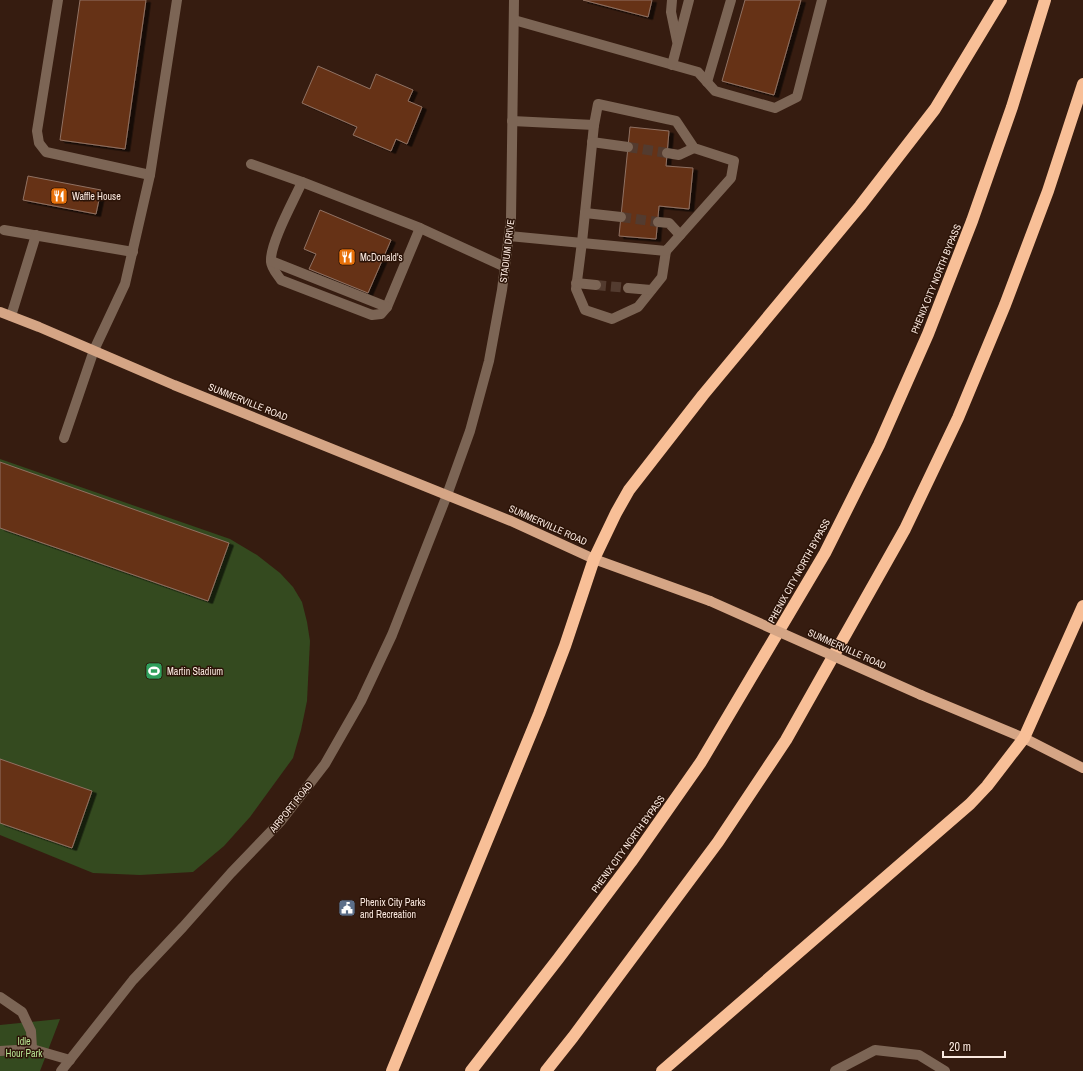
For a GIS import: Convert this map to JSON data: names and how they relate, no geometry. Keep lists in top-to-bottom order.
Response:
{
  "streets": {
    "highway": ["PHENIX CITY NORTH BYPASS"],
    "main road": ["SUMMERVILLE ROAD"],
    "street": ["STADIUM DRIVE", "AIRPORT ROAD"]
  },
  "crossings": [
    ["STADIUM DRIVE", "SUMMERVILLE ROAD"],
    ["STADIUM DRIVE", "AIRPORT ROAD"],
    ["SUMMERVILLE ROAD", "AIRPORT ROAD"]
  ],
  "parks": ["Idle Hour Park"],
  "places": {
    "restaurant": ["Waffle House", "McDonald's"],
    "sports": ["Martin Stadium"],
    "public building": ["Phenix City Parks and Recreation"]
  },
  "scale_bar": "20 m"
}
